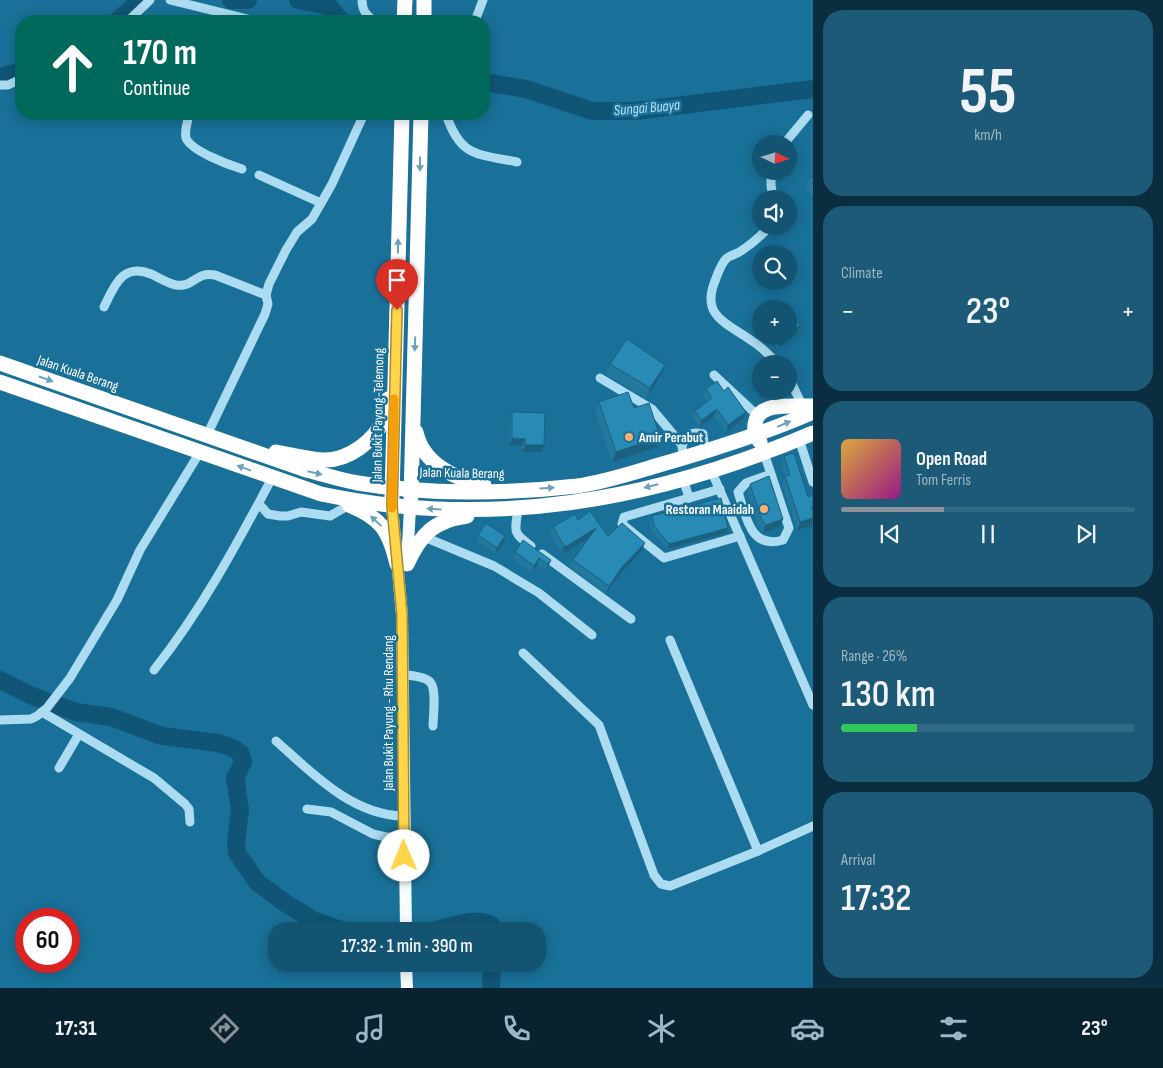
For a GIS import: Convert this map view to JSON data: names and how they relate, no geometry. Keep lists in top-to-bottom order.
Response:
{
  "streets": {
    "highway": ["Jalan Kuala Berang", "Jalan Bukit Payong-Telemong"],
    "main road": ["Jalan Bukit Payung - Rhu Rendang"]
  },
  "crossings": [
    ["Jalan Kuala Berang", "Jalan Bukit Payong-Telemong"]
  ],
  "water": ["Sungai Buaya"],
  "places": ["Amir Perabut", "Restoran Maaidah"],
  "north": "right",
  "page": {
    "tile": [
      ["55", "km/h"],
      "Climate",
      ["Range · 26%", "130 km"],
      ["Arrival", "17:32"]
    ],
    "turn": ["170 m", "Continue"],
    "map_buttons": ["+", "−"],
    "heat": ["−", "23°", "+"],
    "song": ["Open Road", "Tom Ferris"],
    "limit": "60",
    "trip": "17:32 · 1 min · 390 m",
    "tabs": ["17:31", "23°"]
  }
}
